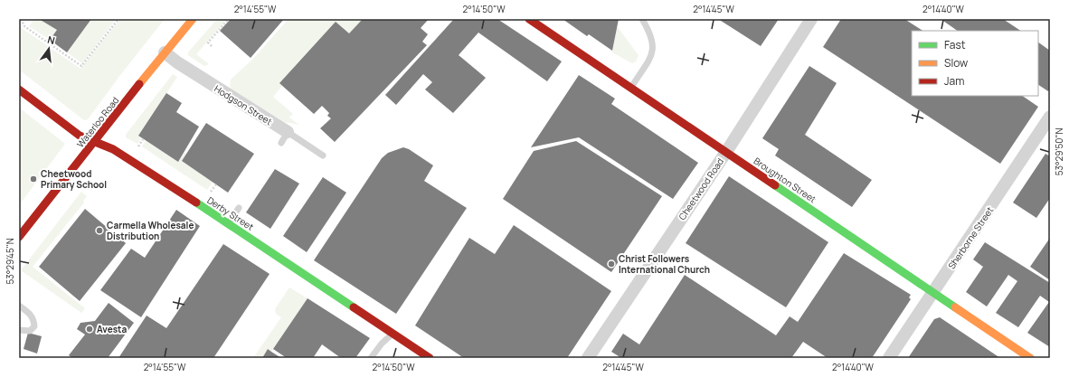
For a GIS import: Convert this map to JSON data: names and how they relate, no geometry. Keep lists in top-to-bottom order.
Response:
{
  "streets": {
    "street": [
      "Hodgson Street",
      "Waterloo Road",
      "Broughton Street",
      "Cheetwood Road",
      "Derby Street",
      "Sherborne Street"
    ]
  },
  "crossings": [
    ["Hodgson Street", "Waterloo Road"],
    ["Waterloo Road", "Derby Street"],
    ["Broughton Street", "Cheetwood Road"],
    ["Broughton Street", "Sherborne Street"]
  ],
  "places": [
    "Cheetwood Primary School",
    "Carmella Wholesale Distribution",
    "Christ Followers International Church",
    "Avesta"
  ],
  "legend": ["Fast", "Slow", "Jam"],
  "north": "top",
  "coordinates": [
    "2°14'55\"W",
    "2°14'50\"W",
    "2°14'45\"W",
    "2°14'40\"W",
    "53°29'50\"N",
    "53°29'45\"N"
  ]
}
